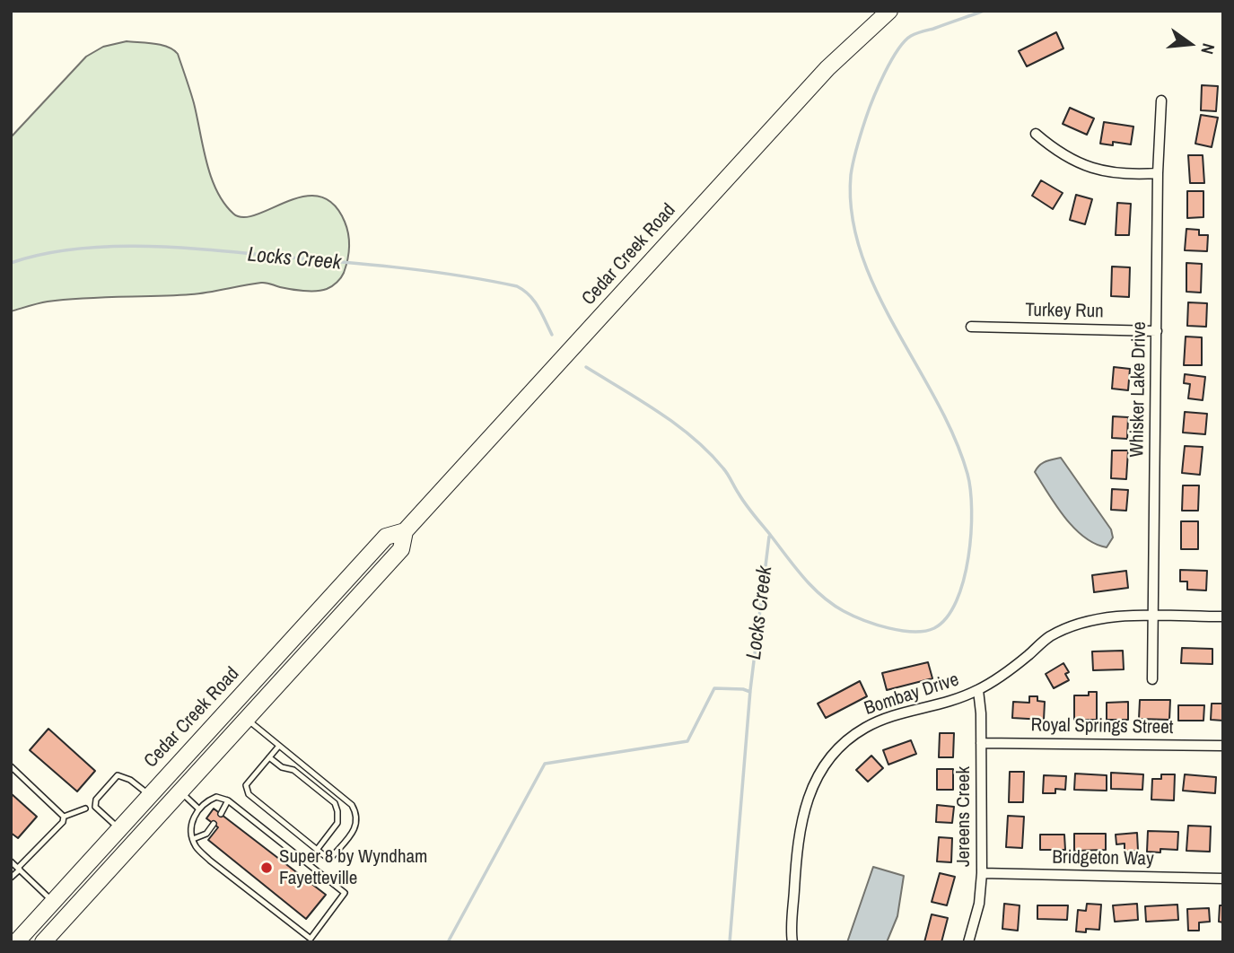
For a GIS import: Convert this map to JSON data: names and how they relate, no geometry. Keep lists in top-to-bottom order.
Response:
{
  "streets": {
    "main road": ["Cedar Creek Road"],
    "street": [
      "Turkey Run",
      "Whisker Lake Drive",
      "Bombay Drive",
      "Royal Springs Street",
      "Jereens Creek",
      "Bridgeton Way"
    ]
  },
  "crossings": [
    ["Turkey Run", "Whisker Lake Drive"],
    ["Whisker Lake Drive", "Bombay Drive"],
    ["Bombay Drive", "Jereens Creek"],
    ["Royal Springs Street", "Jereens Creek"],
    ["Jereens Creek", "Bridgeton Way"]
  ],
  "water": ["Locks Creek"],
  "places": ["Super 8 by Wyndham Fayetteville"],
  "north": "right"
}
